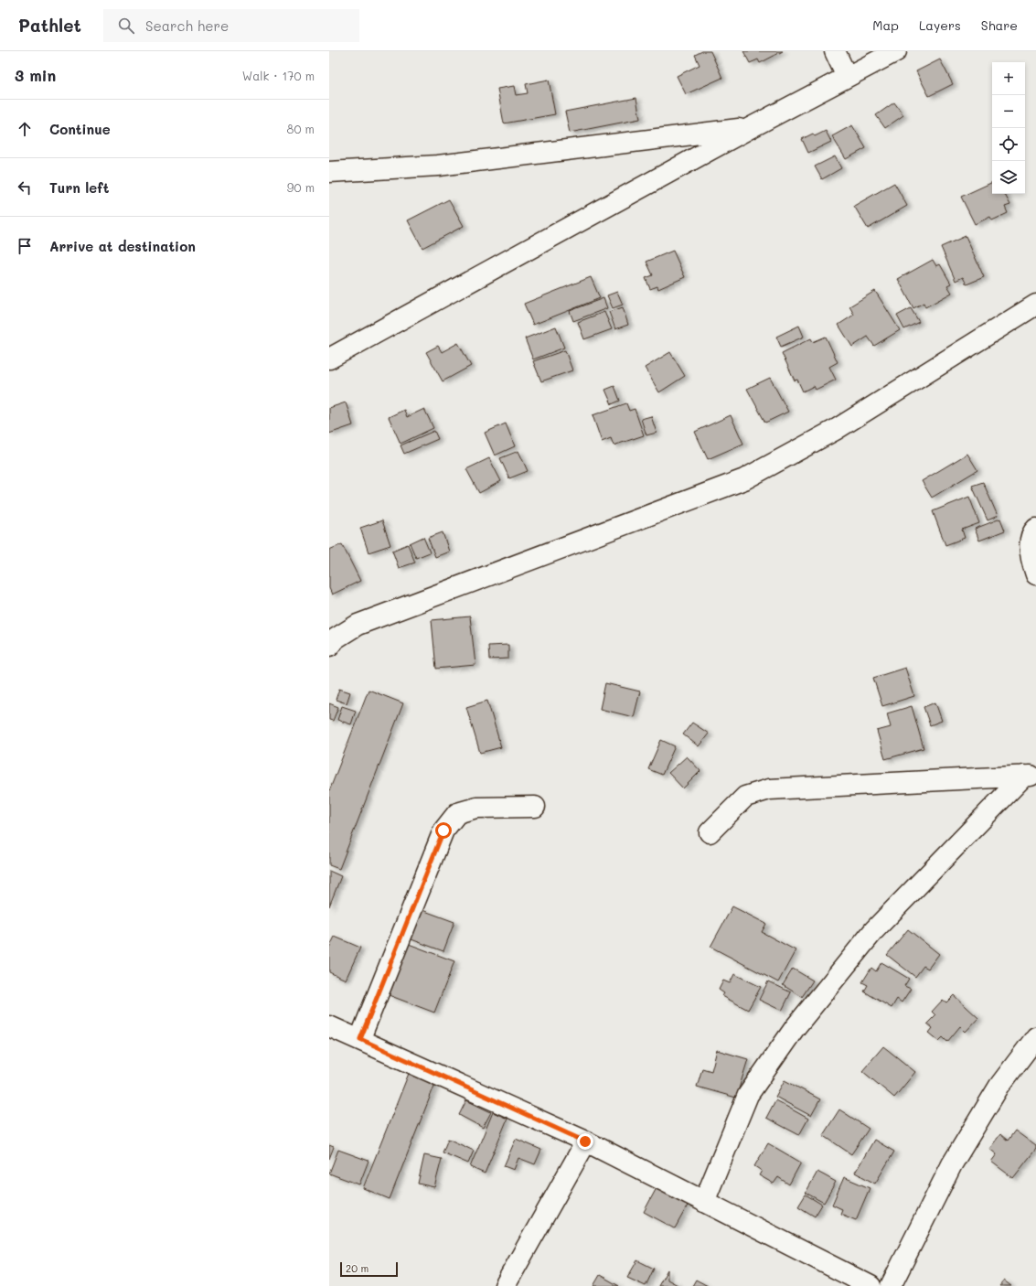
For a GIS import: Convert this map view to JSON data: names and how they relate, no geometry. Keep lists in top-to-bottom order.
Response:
{
  "scale_bar": "20 m",
  "page": {
    "header": "Pathlet",
    "search": "Search here",
    "nav": ["Map", "Layers", "Share"],
    "heading": ["3 min", "Walk · 170 m"],
    "map_buttons": ["+", "−"],
    "list": [
      ["Continue", "80 m"],
      ["Turn left", "90 m"],
      "Arrive at destination"
    ],
    "scale": "20 m"
  }
}
